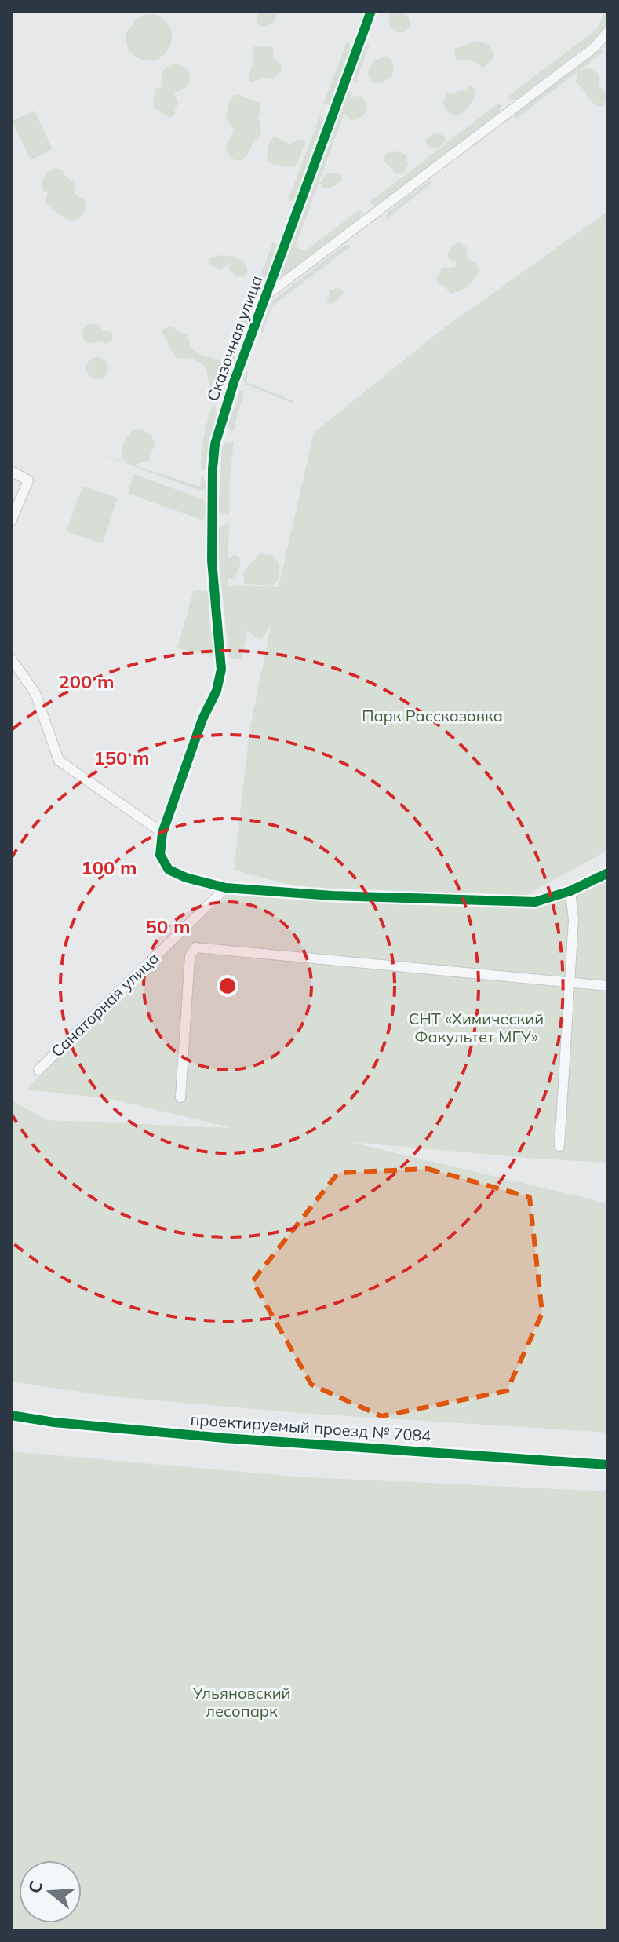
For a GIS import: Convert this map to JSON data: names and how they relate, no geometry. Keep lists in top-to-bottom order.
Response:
{
  "streets": {
    "street": ["Сказочная улица", "Санаторная улица", "проектируемый проезд № 7084"]
  },
  "parks": ["Парк Рассказовка", "СНТ «Химический Факультет МГУ»", "Ульяновский лесопарк"],
  "north": "left",
  "rings": [
    "200 m",
    "150 m",
    "100 m",
    "50 m"
  ]
}
